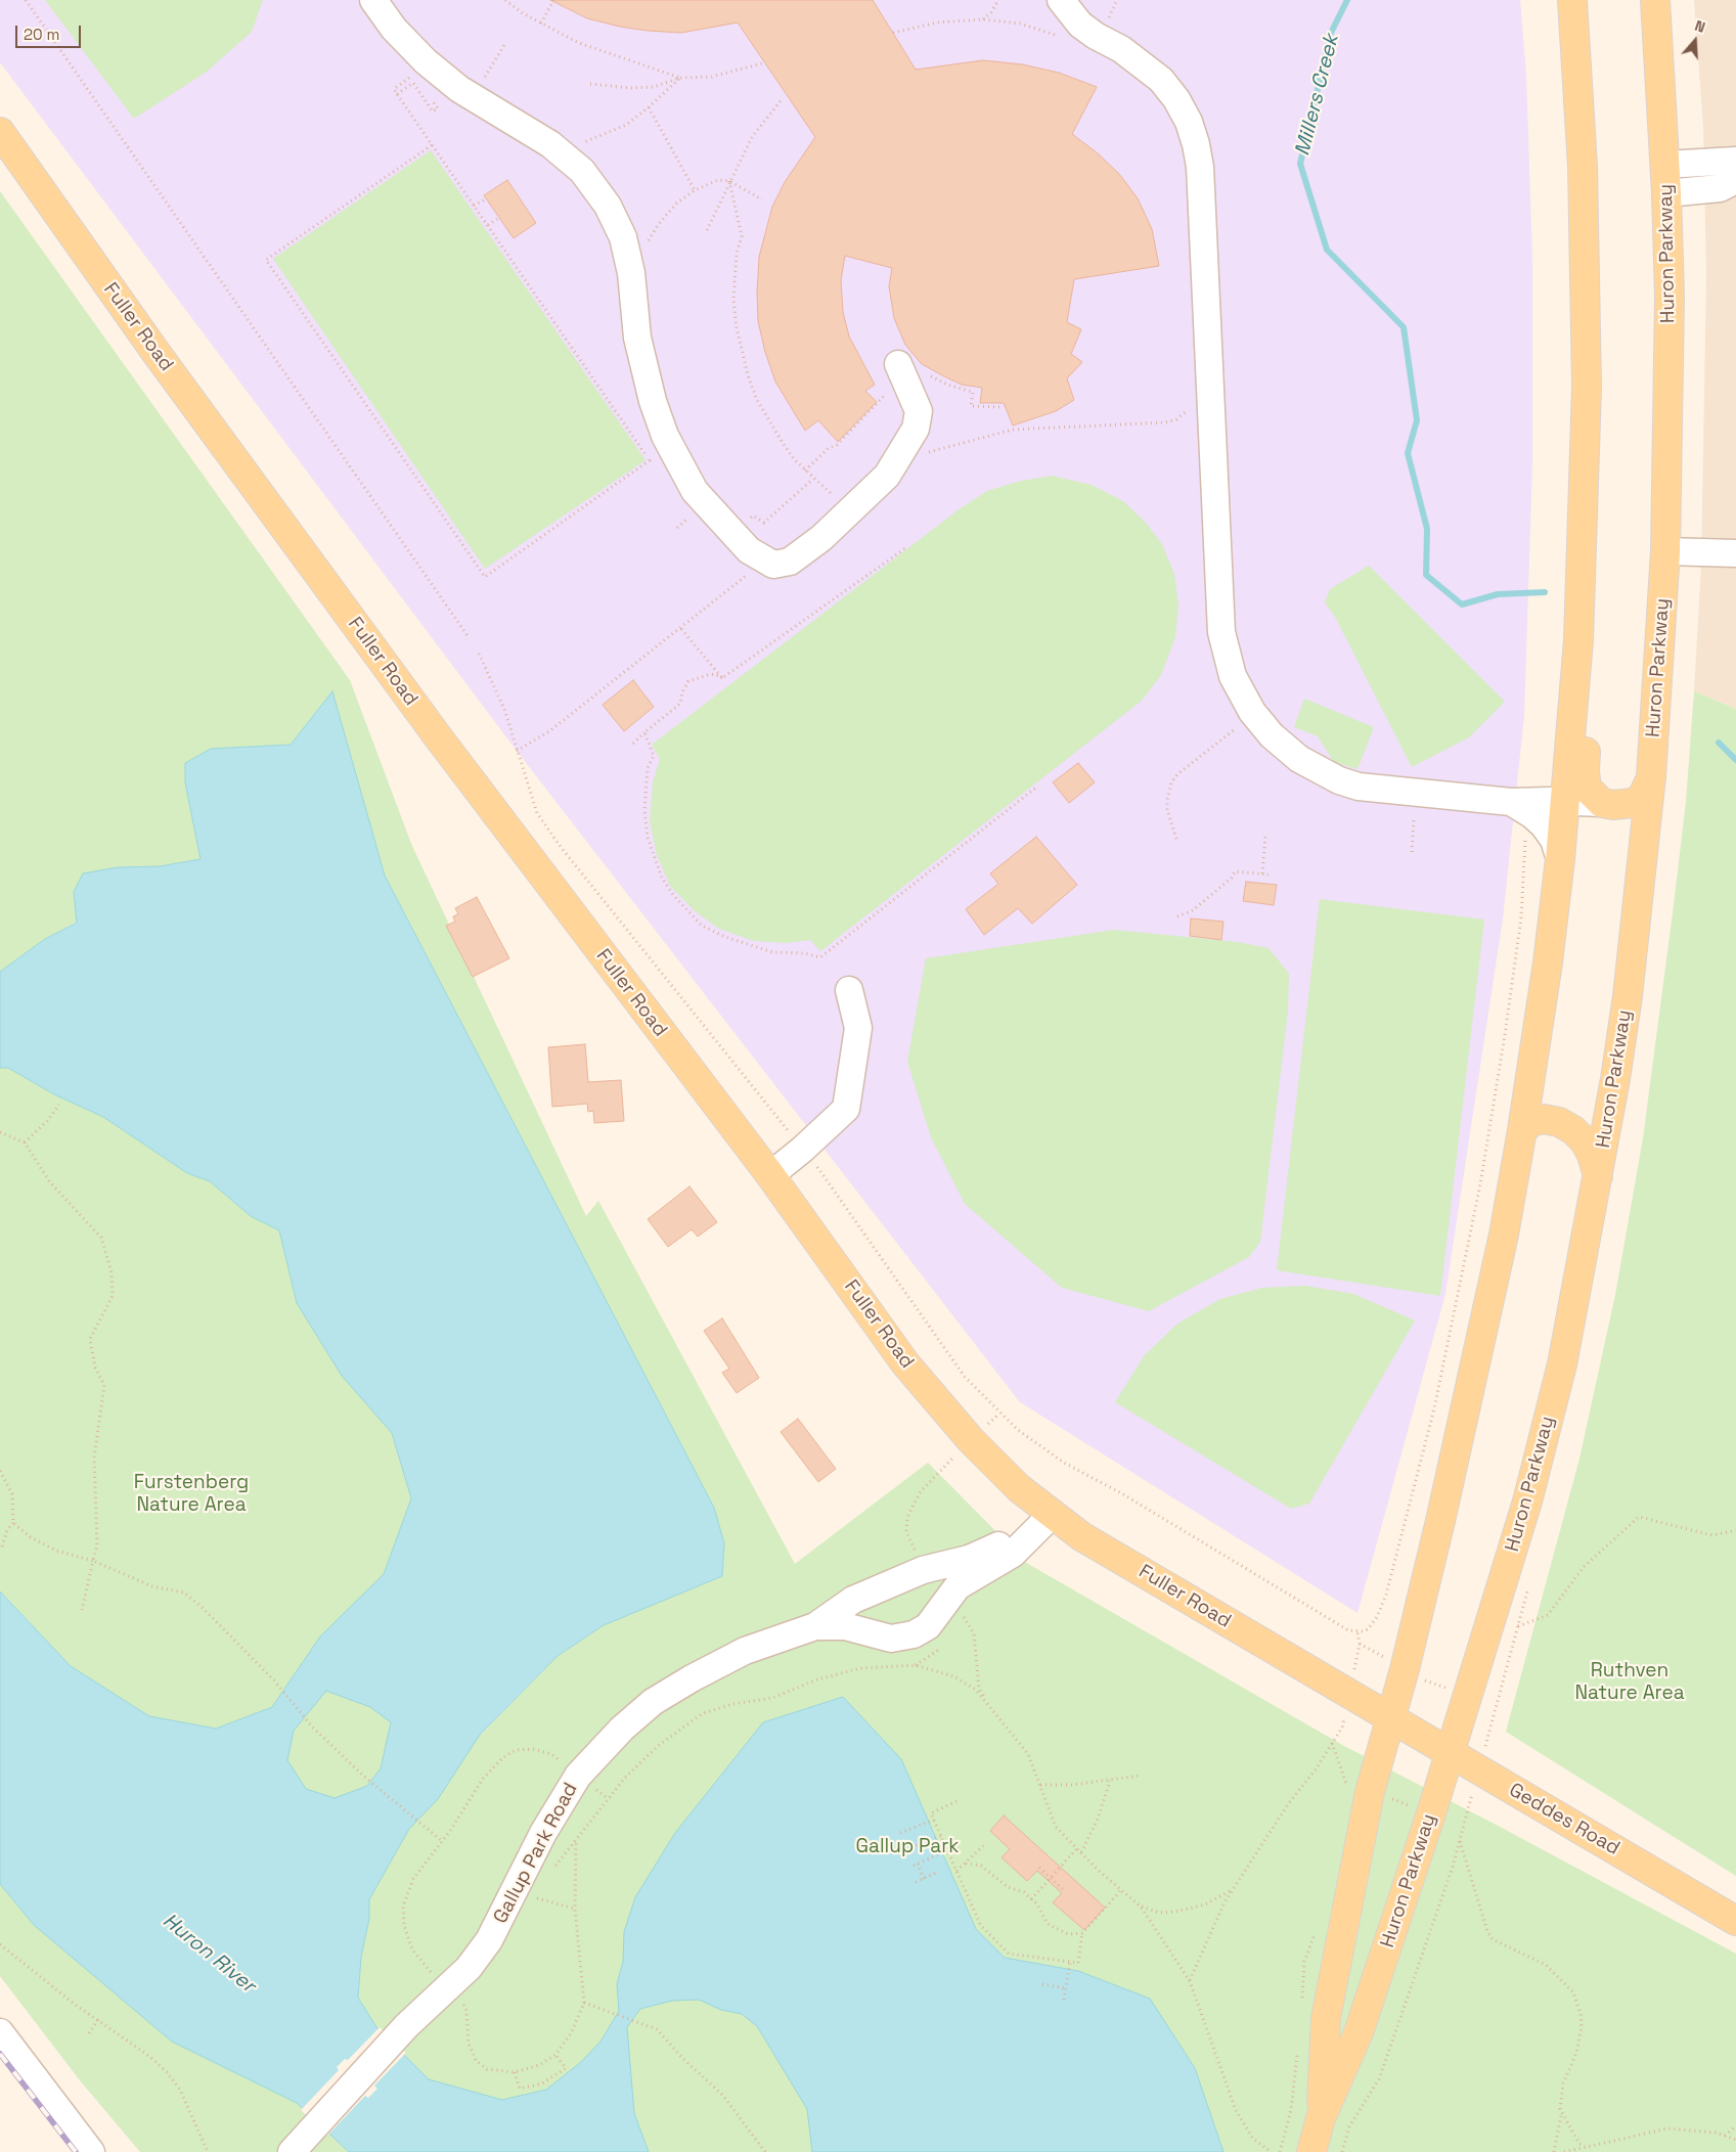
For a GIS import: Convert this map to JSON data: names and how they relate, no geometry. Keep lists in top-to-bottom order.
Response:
{
  "streets": {
    "main road": ["Huron Parkway", "Fuller Road", "Geddes Road"],
    "street": ["Gallup Park Road"]
  },
  "crossings": [
    ["Huron Parkway", "Fuller Road"],
    ["Huron Parkway", "Geddes Road"],
    ["Fuller Road", "Geddes Road"],
    ["Fuller Road", "Gallup Park Road"]
  ],
  "water": ["Millers Creek", "Huron River"],
  "parks": ["Furstenberg Nature Area", "Ruthven Nature Area", "Gallup Park"],
  "scale_bar": "20 m",
  "north": "top"
}
